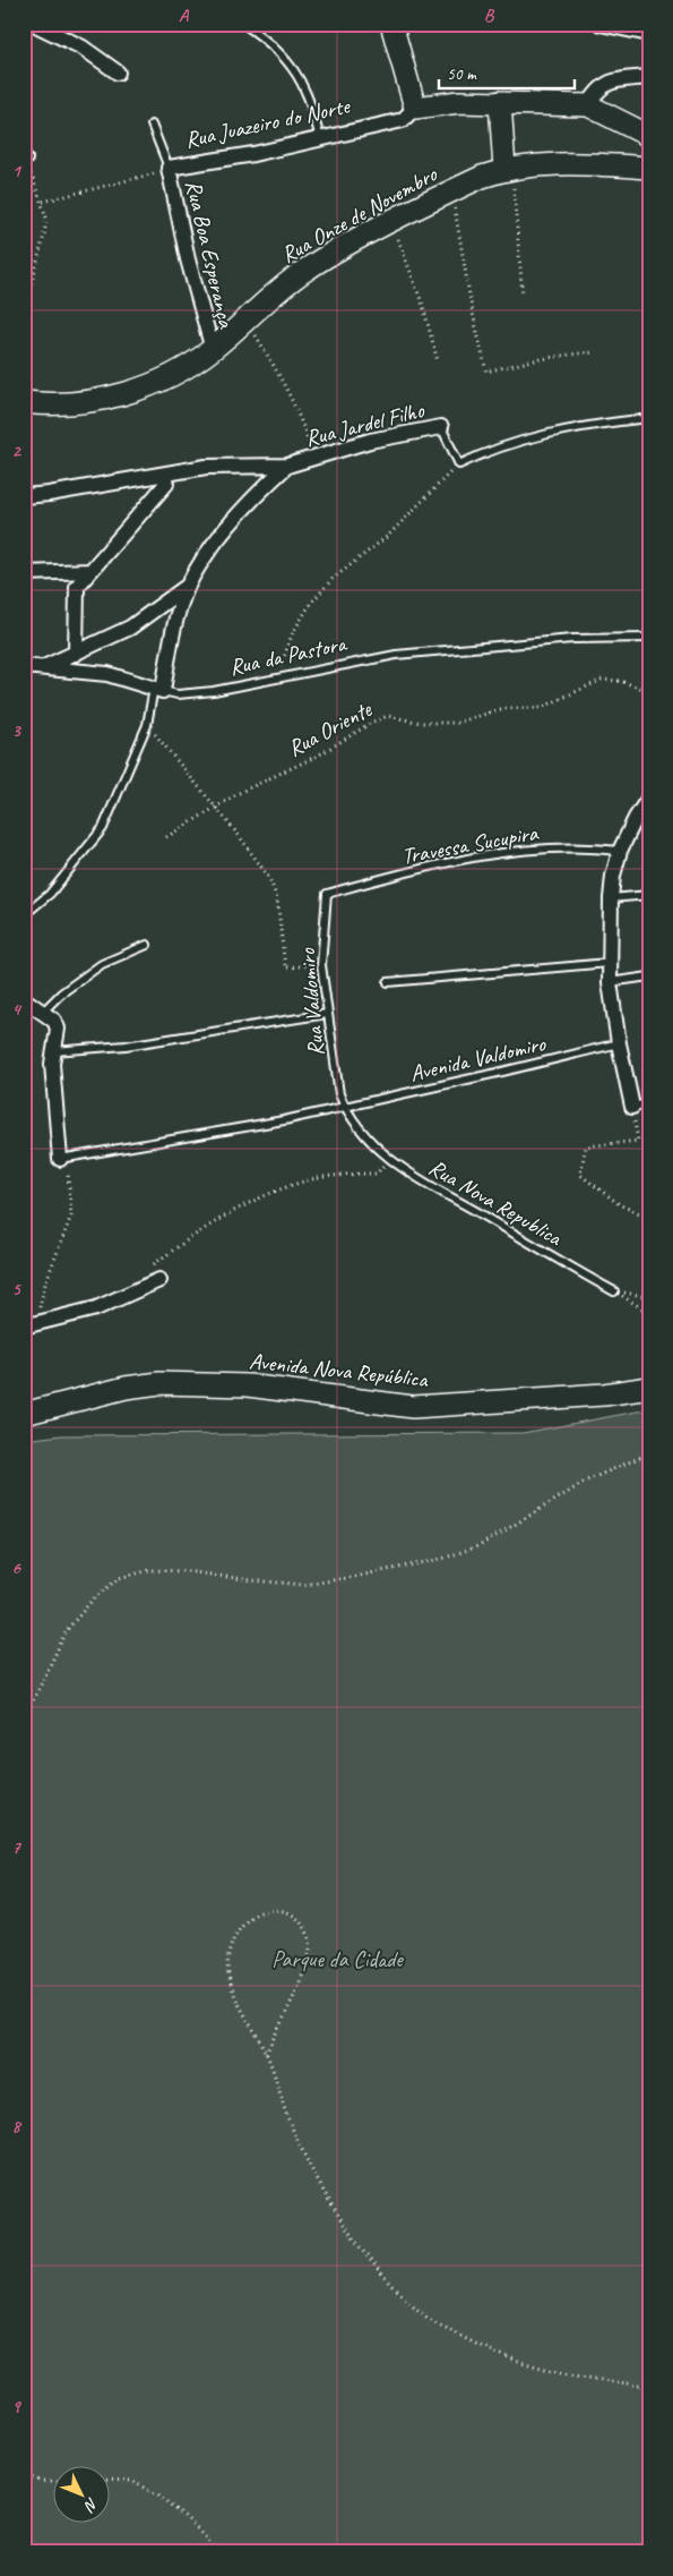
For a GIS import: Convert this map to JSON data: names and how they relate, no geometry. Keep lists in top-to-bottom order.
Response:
{
  "streets": {
    "street": [
      "Rua Juazeiro do Norte",
      "Rua Onze de Novembro",
      "Rua Boa Esperança",
      "Rua Jardel Filho",
      "Rua da Pastora",
      "Avenida Nova República"
    ],
    "lane": [
      "Travessa Sucupira",
      "Rua Valdomiro",
      "Avenida Valdomiro",
      "Rua Nova Republica"
    ],
    "path": ["Rua Oriente"]
  },
  "crossings": [
    ["Rua Juazeiro do Norte", "Rua Boa Esperança"],
    ["Rua Onze de Novembro", "Rua Boa Esperança"],
    ["Travessa Sucupira", "Rua Valdomiro"],
    ["Rua Valdomiro", "Avenida Valdomiro"],
    ["Rua Valdomiro", "Rua Nova Republica"],
    ["Avenida Valdomiro", "Rua Nova Republica"]
  ],
  "parks": ["Parque da Cidade"],
  "scale_bar": "50 m",
  "north": "bottom right",
  "grid": {
    "columns": ["A", "B"],
    "rows": [
      "1",
      "2",
      "3",
      "4",
      "5",
      "6",
      "7",
      "8",
      "9"
    ]
  }
}
